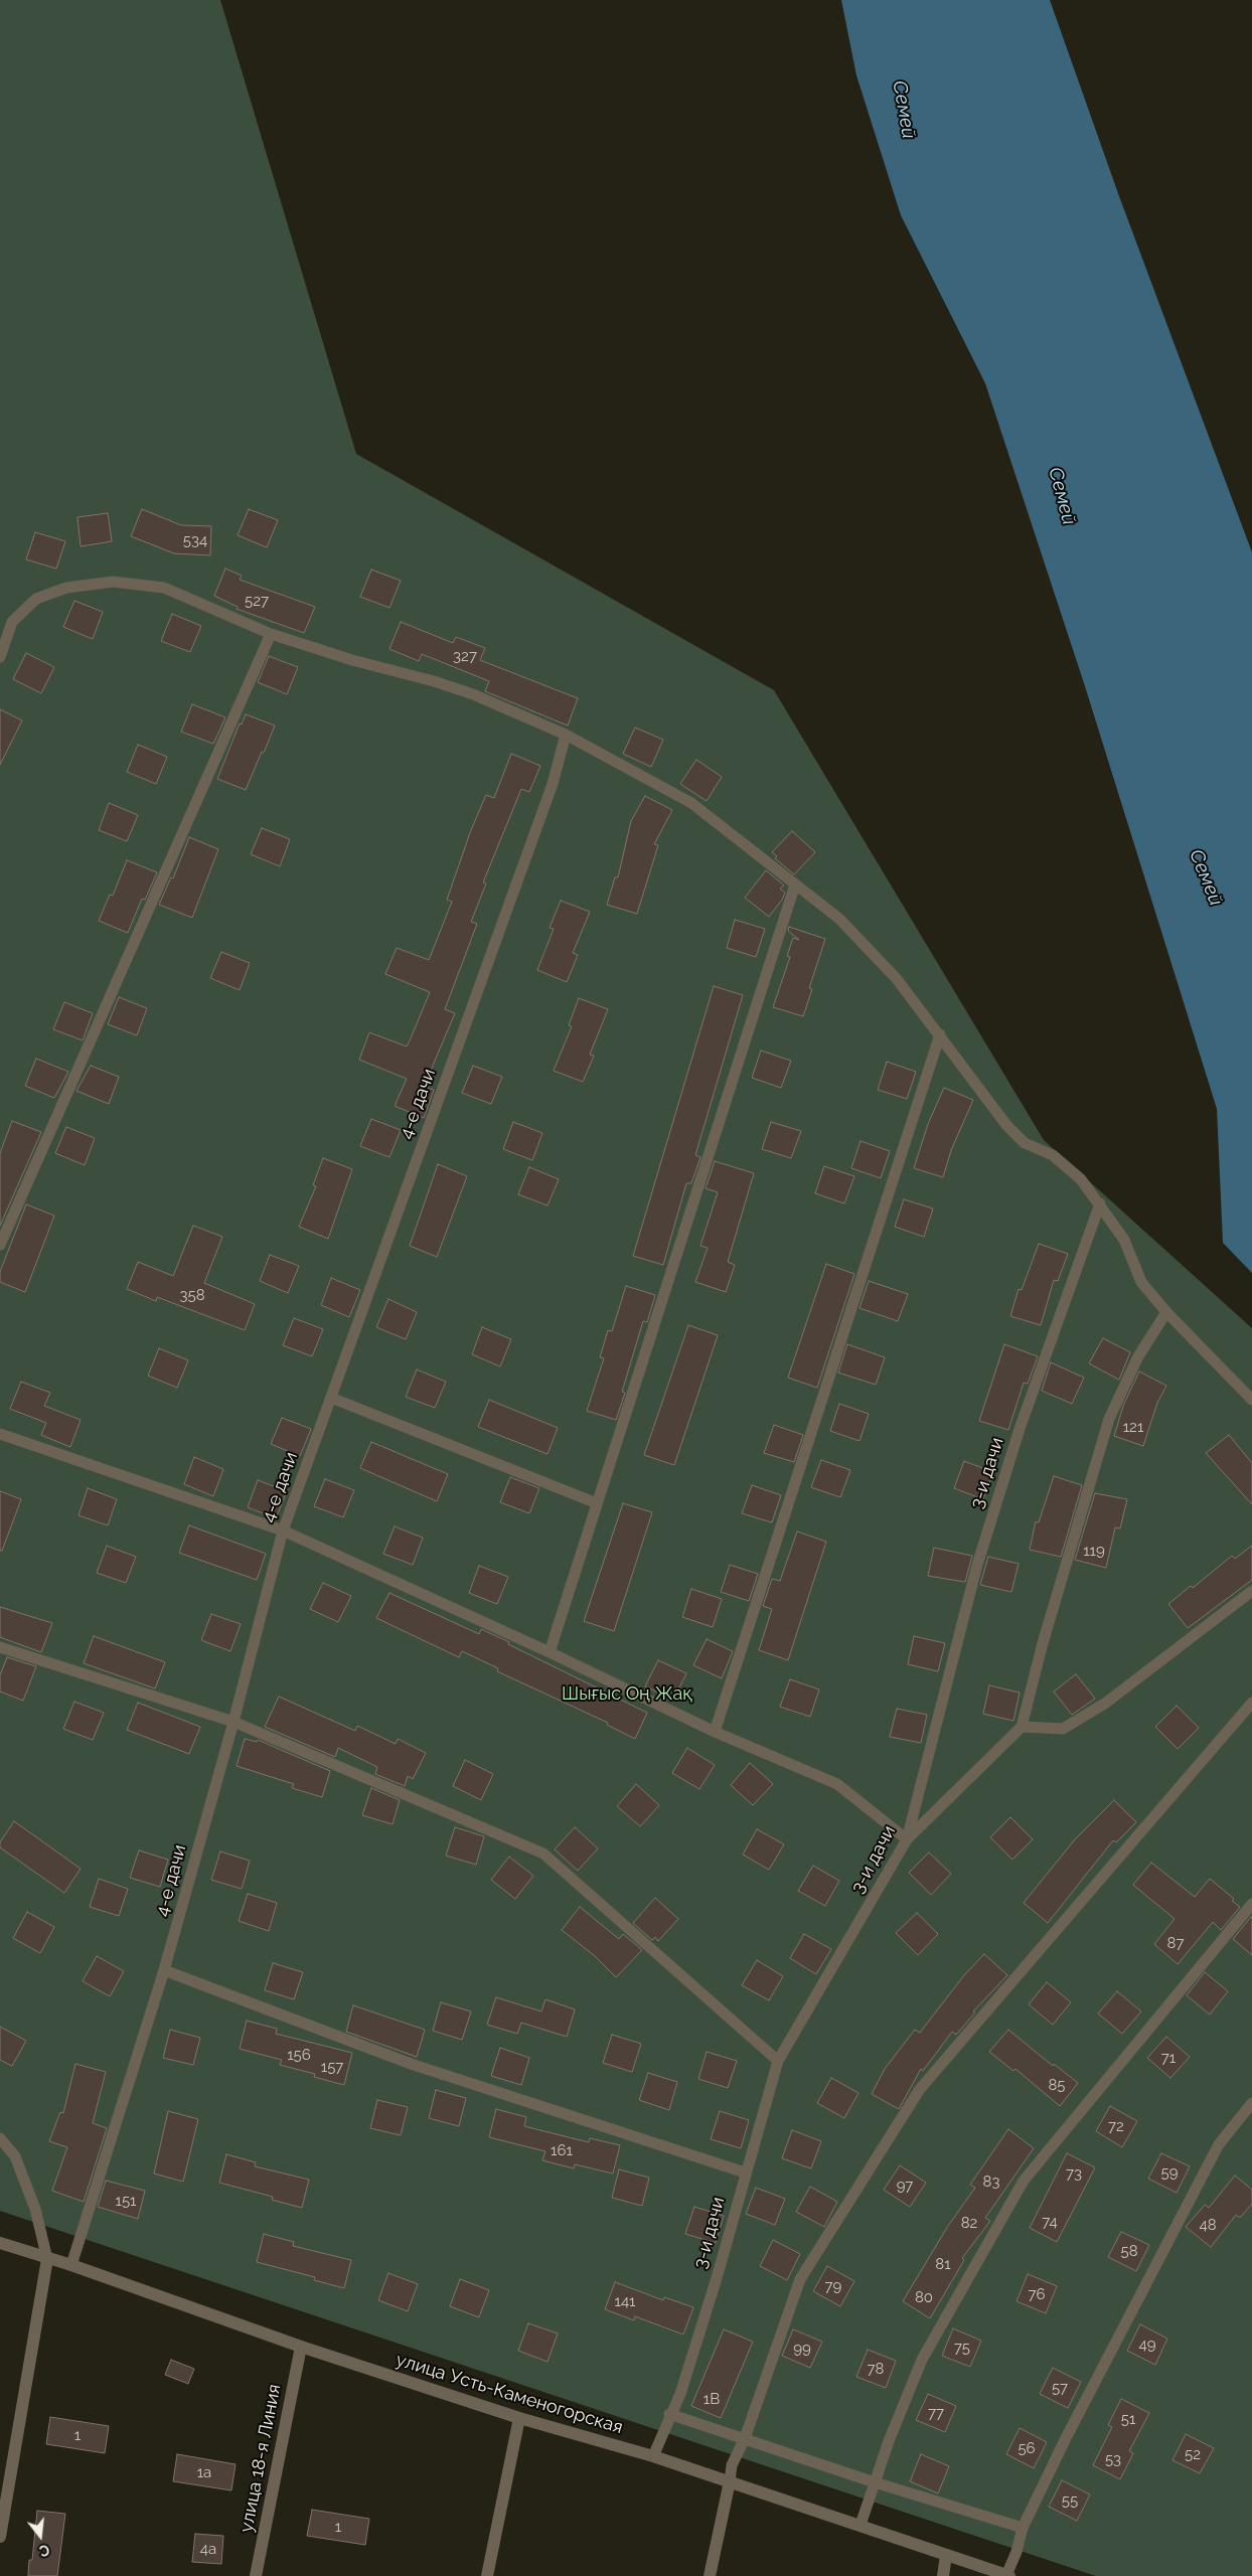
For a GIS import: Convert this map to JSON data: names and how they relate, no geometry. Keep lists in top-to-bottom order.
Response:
{
  "streets": {
    "street": ["улица Усть-Каменогорская", "улица 18-я Линия"],
    "lane": ["4-е дачи", "3-и дачи"]
  },
  "crossings": [
    ["4-е дачи", "улица Усть-Каменогорская"],
    ["3-и дачи", "улица Усть-Каменогорская"],
    ["улица Усть-Каменогорская", "улица 18-я Линия"]
  ],
  "water": ["Семей"],
  "parks": ["Шығыс Оң Жақ"],
  "house_numbers": [
    "534",
    "527",
    "327",
    "358",
    "121",
    "119",
    "87",
    "156",
    "71",
    "157",
    "85",
    "72",
    "161",
    "59",
    "73",
    "83",
    "97",
    "151",
    "74",
    "82",
    "48",
    "58",
    "81",
    "79",
    "76",
    "80",
    "141",
    "49",
    "75",
    "99",
    "78",
    "57",
    "1В",
    "77",
    "51",
    "1",
    "56",
    "52",
    "53",
    "1а",
    "55",
    "1",
    "4а"
  ],
  "north": "bottom"
}
